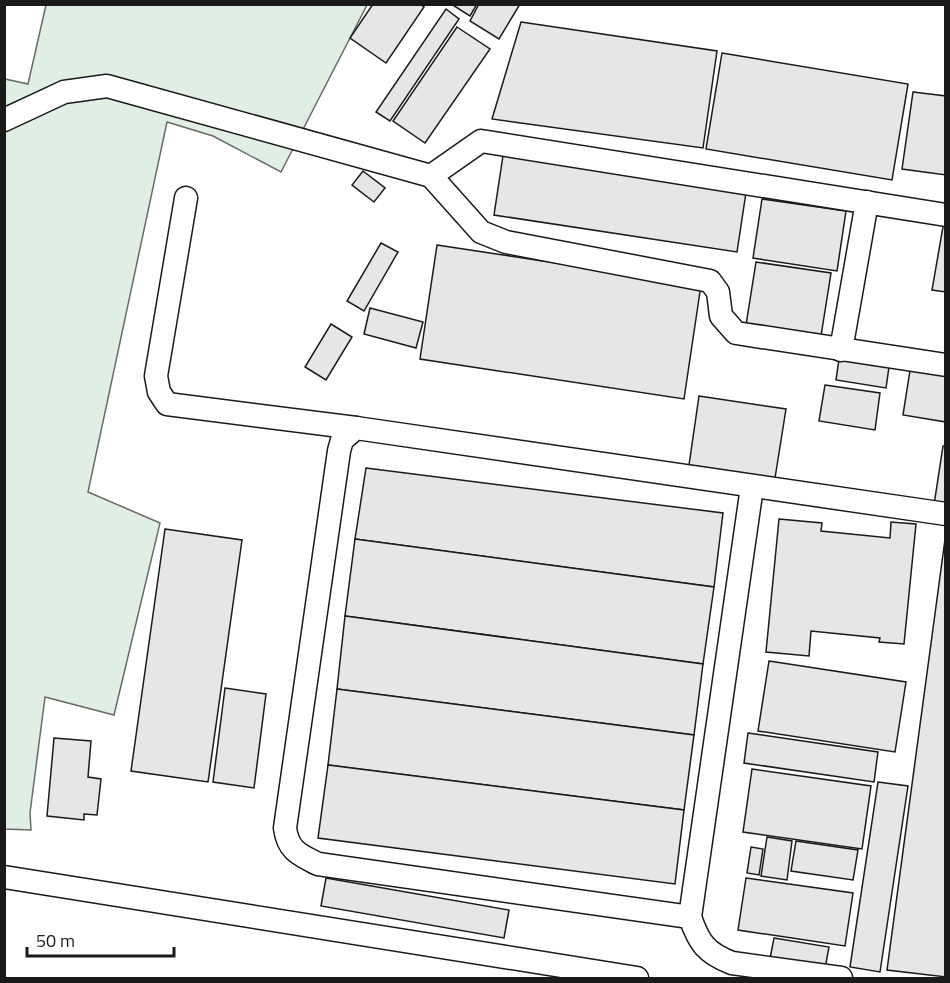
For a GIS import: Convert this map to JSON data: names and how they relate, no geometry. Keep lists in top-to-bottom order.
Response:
{
  "scale_bar": "50 m"
}
